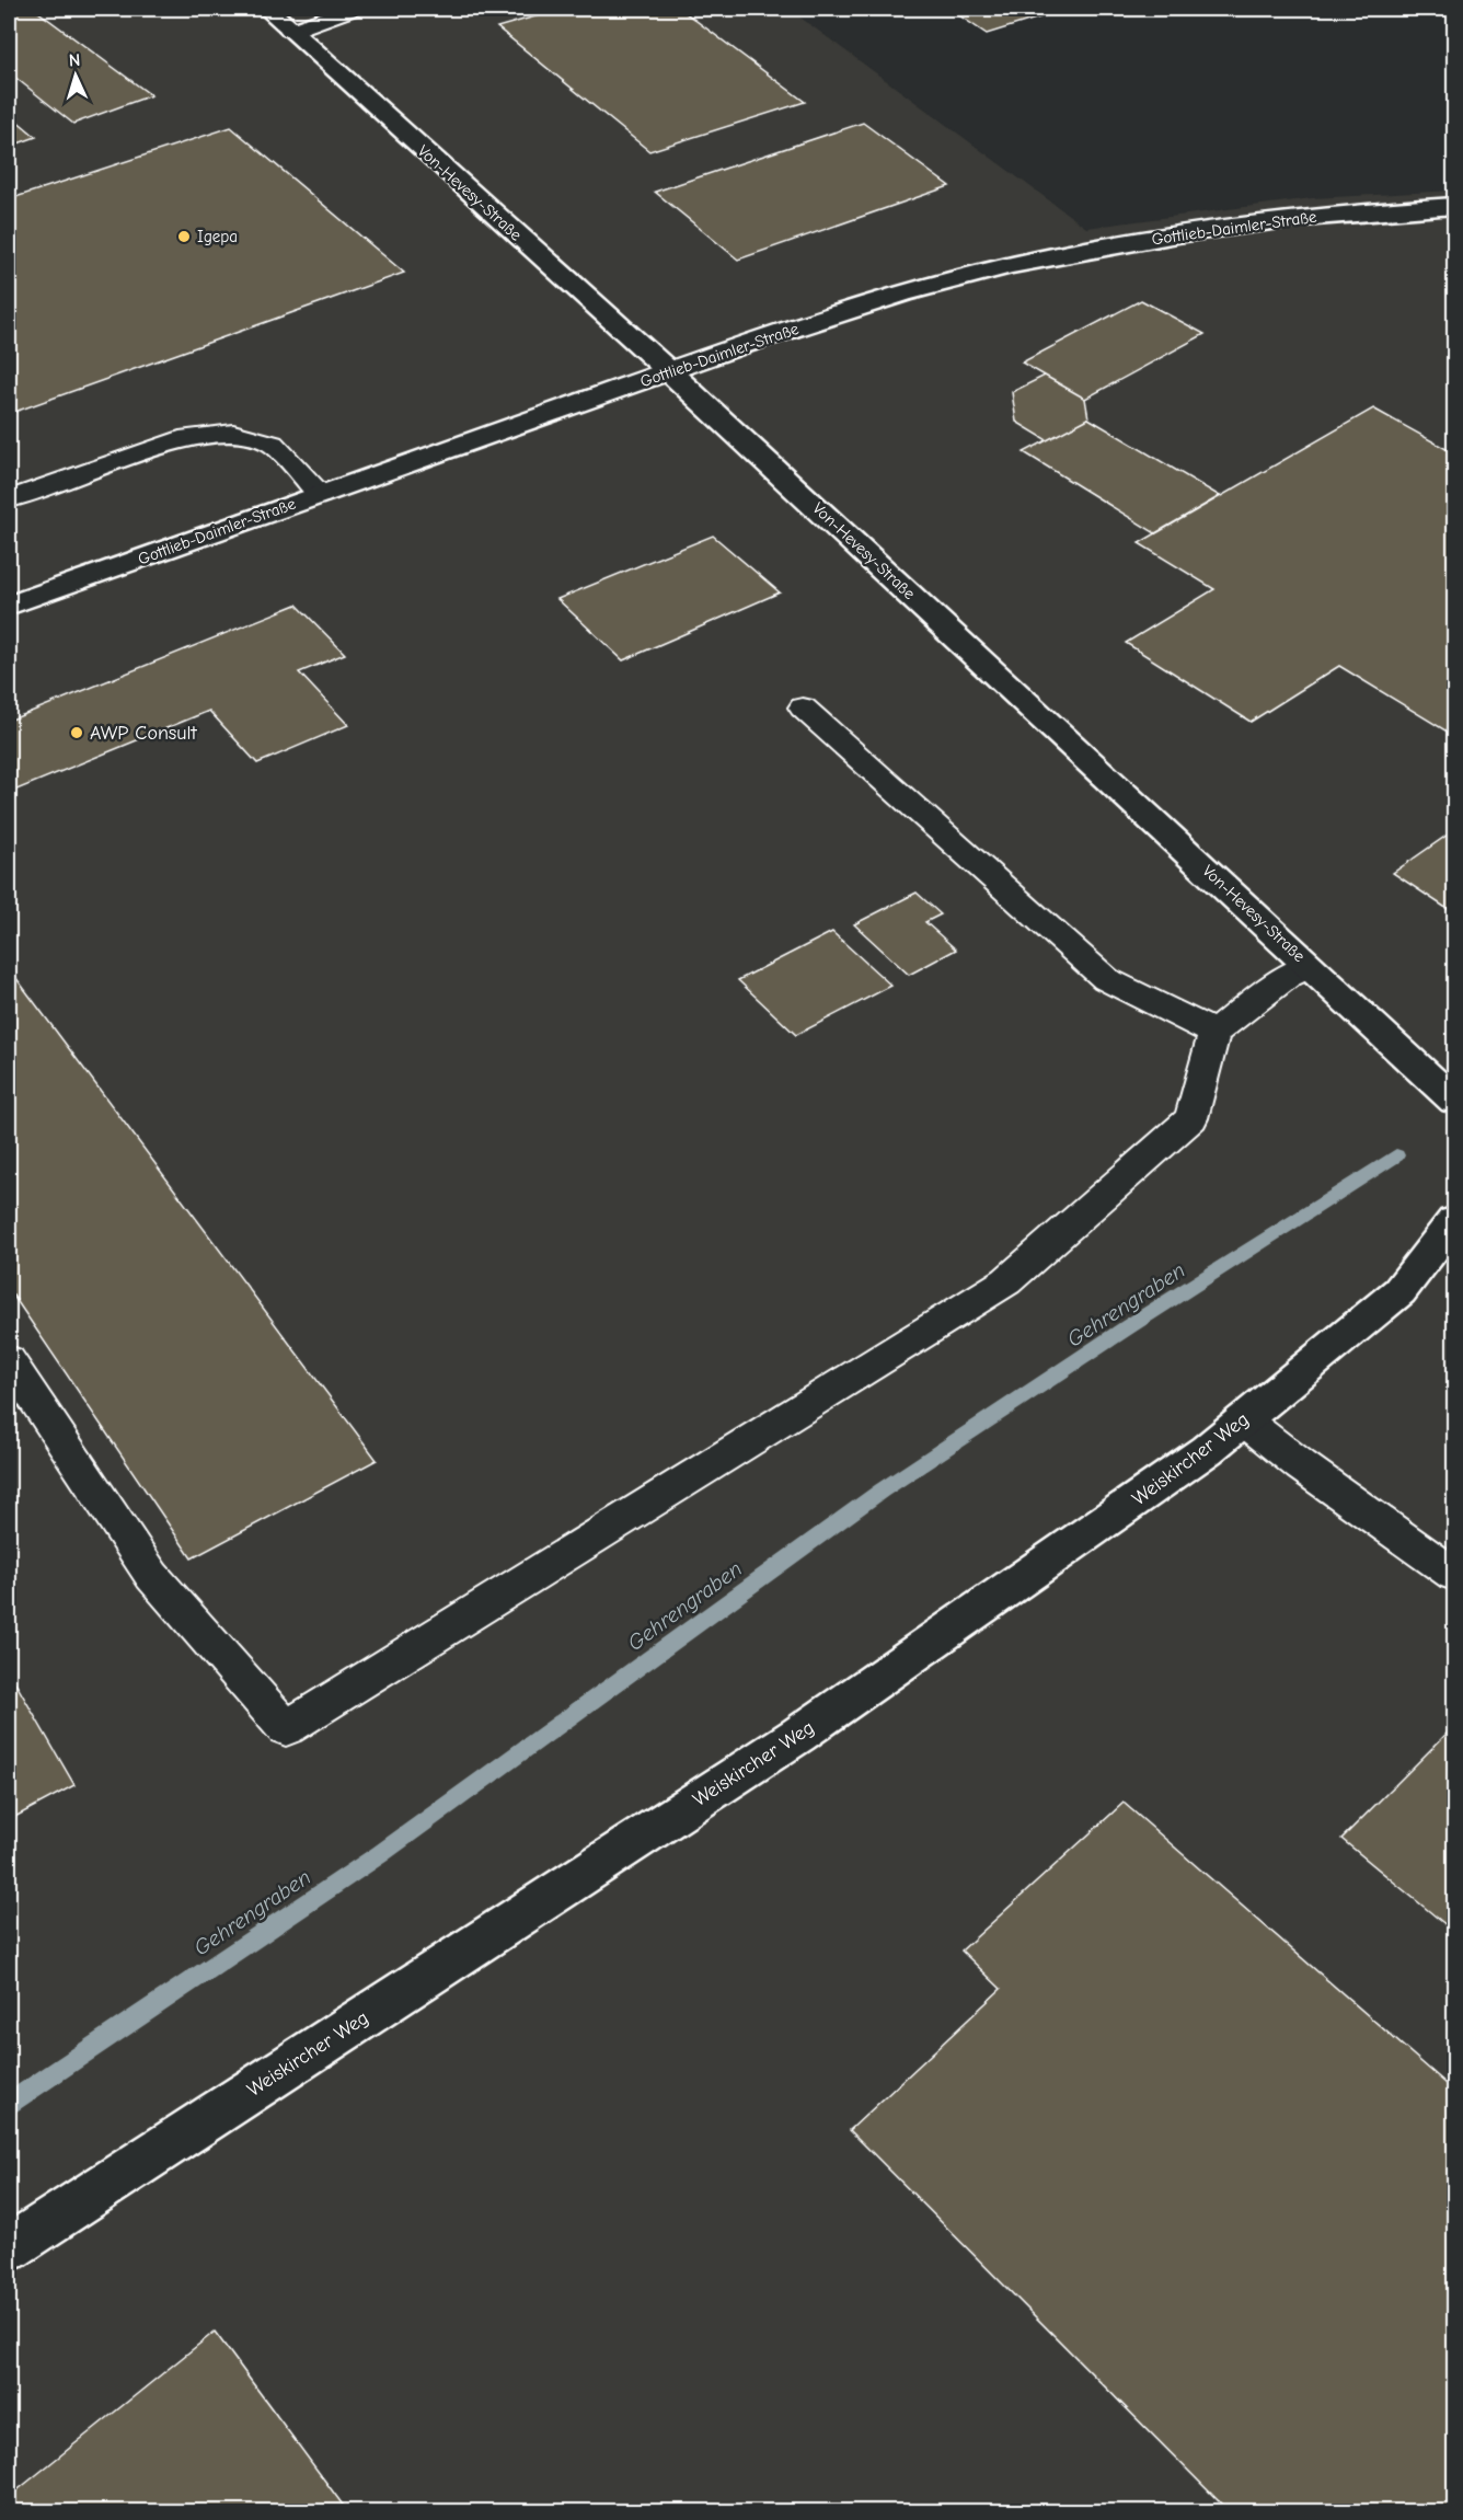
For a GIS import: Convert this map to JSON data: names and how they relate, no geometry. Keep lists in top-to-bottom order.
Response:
{
  "streets": {
    "street": ["Von-Hevesy-Straße", "Gottlieb-Daimler-Straße", "Weiskircher Weg"]
  },
  "crossings": [
    ["Von-Hevesy-Straße", "Gottlieb-Daimler-Straße"]
  ],
  "water": ["Gehrengraben"],
  "places": ["Igepa", "AWP Consult"],
  "north": "top"
}
